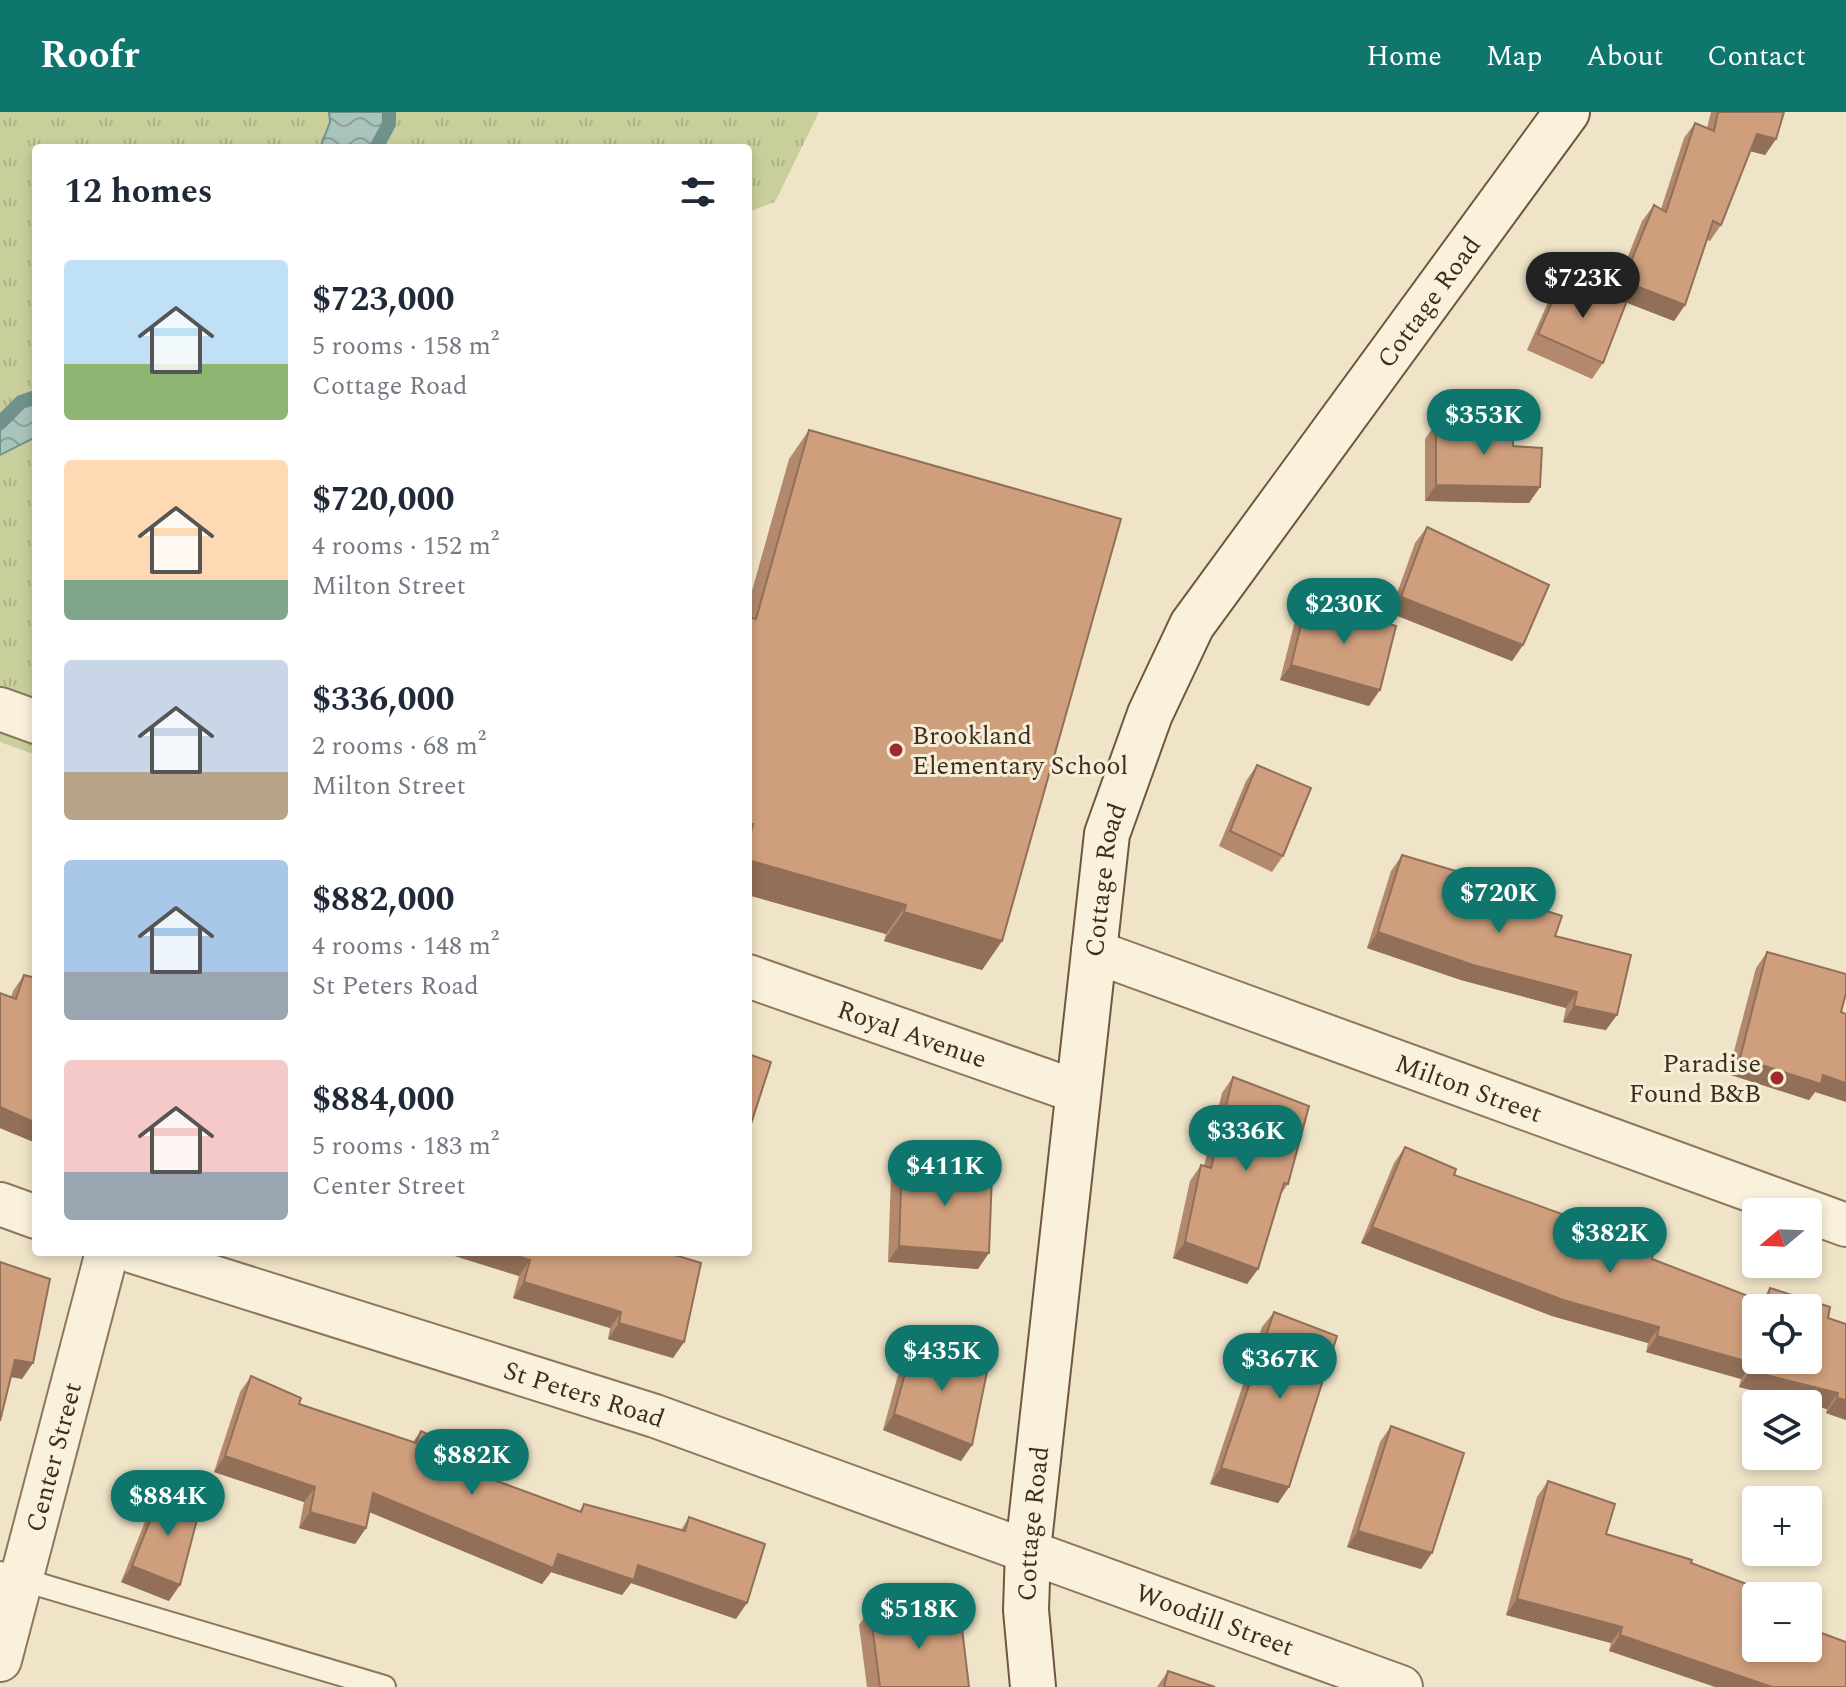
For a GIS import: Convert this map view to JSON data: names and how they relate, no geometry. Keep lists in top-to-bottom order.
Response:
{
  "streets": {
    "main road": ["Cottage Road"],
    "street": [
      "Royal Avenue",
      "Milton Street",
      "St Peters Road",
      "Center Street",
      "Woodill Street"
    ]
  },
  "crossings": [
    ["Cottage Road", "Royal Avenue"],
    ["Cottage Road", "Milton Street"],
    ["Cottage Road", "St Peters Road"],
    ["Cottage Road", "Woodill Street"],
    ["St Peters Road", "Woodill Street"]
  ],
  "places": ["Brookland Elementary School", "Paradise Found B&B"],
  "north": "left",
  "page": {
    "header": "Roofr",
    "nav": [
      "Home",
      "Map",
      "About",
      "Contact"
    ],
    "heading": "12 homes",
    "list": [
      {
        "name": "$723,000",
        "note": "5 rooms · 158 m² · Cottage Road"
      },
      {
        "name": "$720,000",
        "note": "4 rooms · 152 m² · Milton Street"
      },
      {
        "name": "$336,000",
        "note": "2 rooms · 68 m² · Milton Street"
      },
      {
        "name": "$882,000",
        "note": "4 rooms · 148 m² · St Peters Road"
      },
      {
        "name": "$884,000",
        "note": "5 rooms · 183 m² · Center Street"
      }
    ],
    "price": [
      "$723K",
      "$353K",
      "$230K",
      "$720K",
      "$336K",
      "$411K",
      "$382K",
      "$435K",
      "$367K",
      "$882K",
      "$884K",
      "$518K"
    ],
    "map_buttons": ["+", "−"]
  }
}
